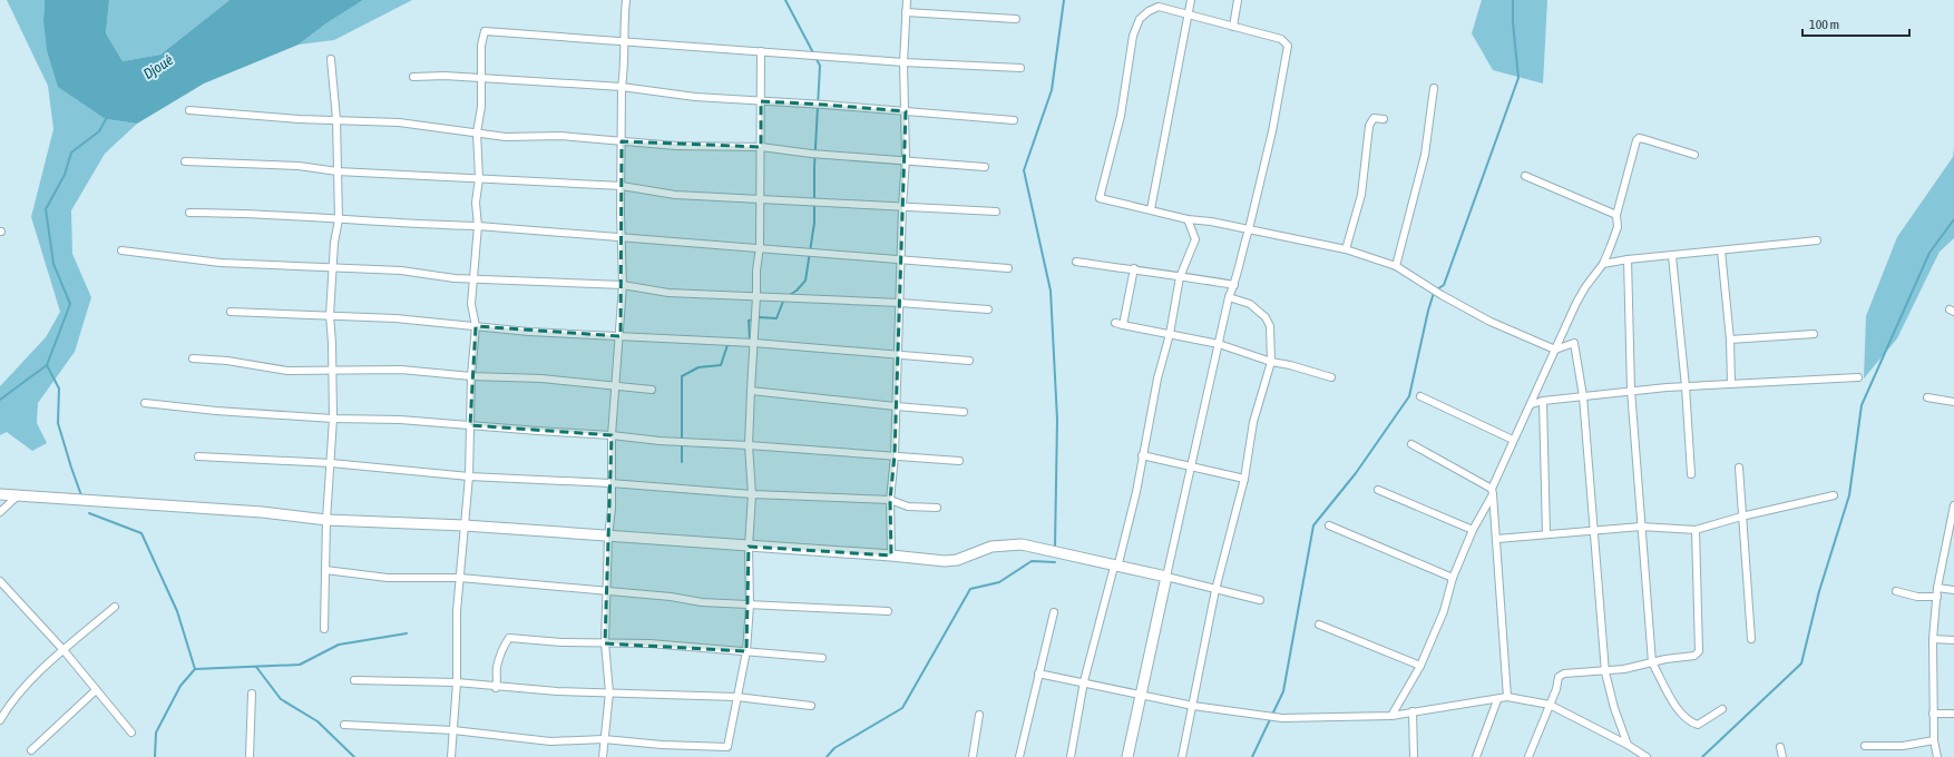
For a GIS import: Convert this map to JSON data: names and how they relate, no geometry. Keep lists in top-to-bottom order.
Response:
{
  "water": ["Djoué"],
  "scale_bar": "100 m"
}
